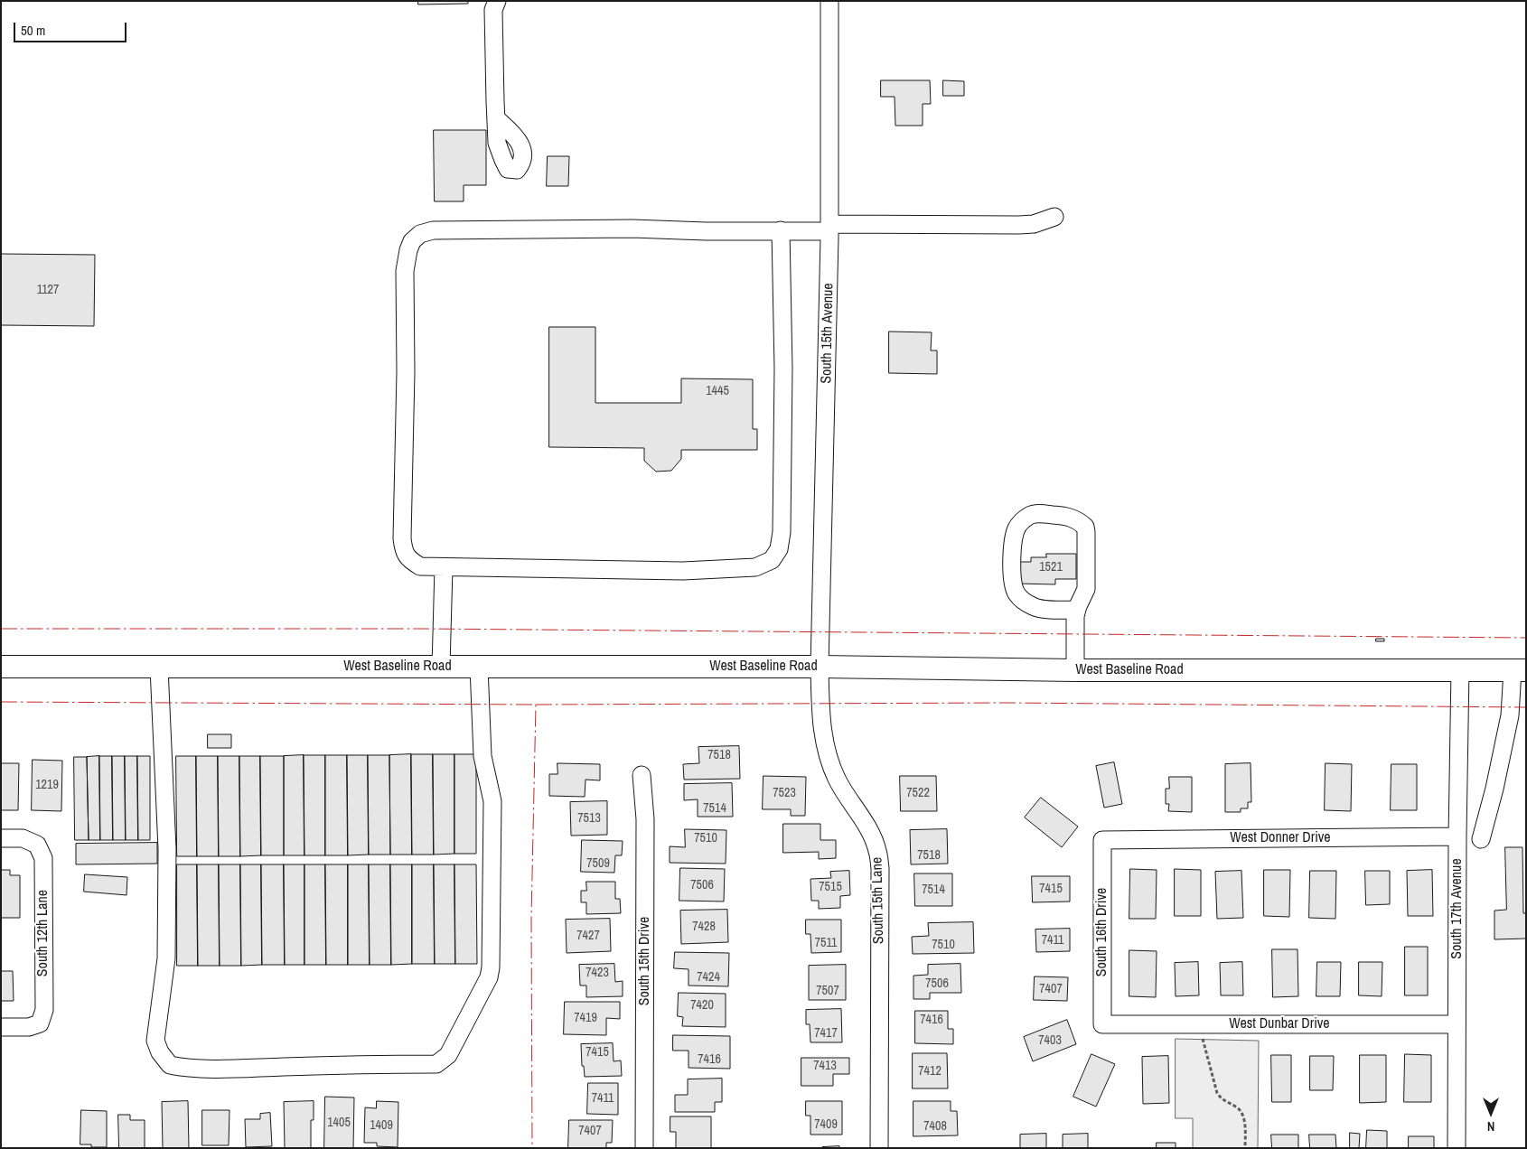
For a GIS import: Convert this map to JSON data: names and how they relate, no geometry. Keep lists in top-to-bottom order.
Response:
{
  "streets": {
    "main road": ["West Baseline Road"],
    "street": [
      "South 15th Avenue",
      "West Donner Drive",
      "South 15th Lane",
      "South 17th Avenue",
      "South 16th Drive",
      "South 12th Lane",
      "South 15th Drive",
      "West Dunbar Drive"
    ]
  },
  "crossings": [
    ["South 15th Avenue", "West Baseline Road"],
    ["South 15th Avenue", "South 15th Lane"],
    ["West Baseline Road", "South 15th Lane"],
    ["West Baseline Road", "South 17th Avenue"],
    ["West Donner Drive", "South 17th Avenue"],
    ["West Donner Drive", "South 16th Drive"],
    ["South 17th Avenue", "West Dunbar Drive"],
    ["South 16th Drive", "West Dunbar Drive"]
  ],
  "house_numbers": [
    "1127",
    "1445",
    "1521",
    "7518",
    "1219",
    "7523",
    "7522",
    "7514",
    "7513",
    "7510",
    "7518",
    "7509",
    "7506",
    "7515",
    "7415",
    "7514",
    "7428",
    "7427",
    "7411",
    "7511",
    "7510",
    "7423",
    "7424",
    "7506",
    "7407",
    "7507",
    "7420",
    "7419",
    "7416",
    "7417",
    "7403",
    "7415",
    "7416",
    "7413",
    "7412",
    "7411",
    "1405",
    "7409",
    "1409",
    "7408",
    "7407"
  ],
  "scale_bar": "50 m",
  "north": "bottom"
}
